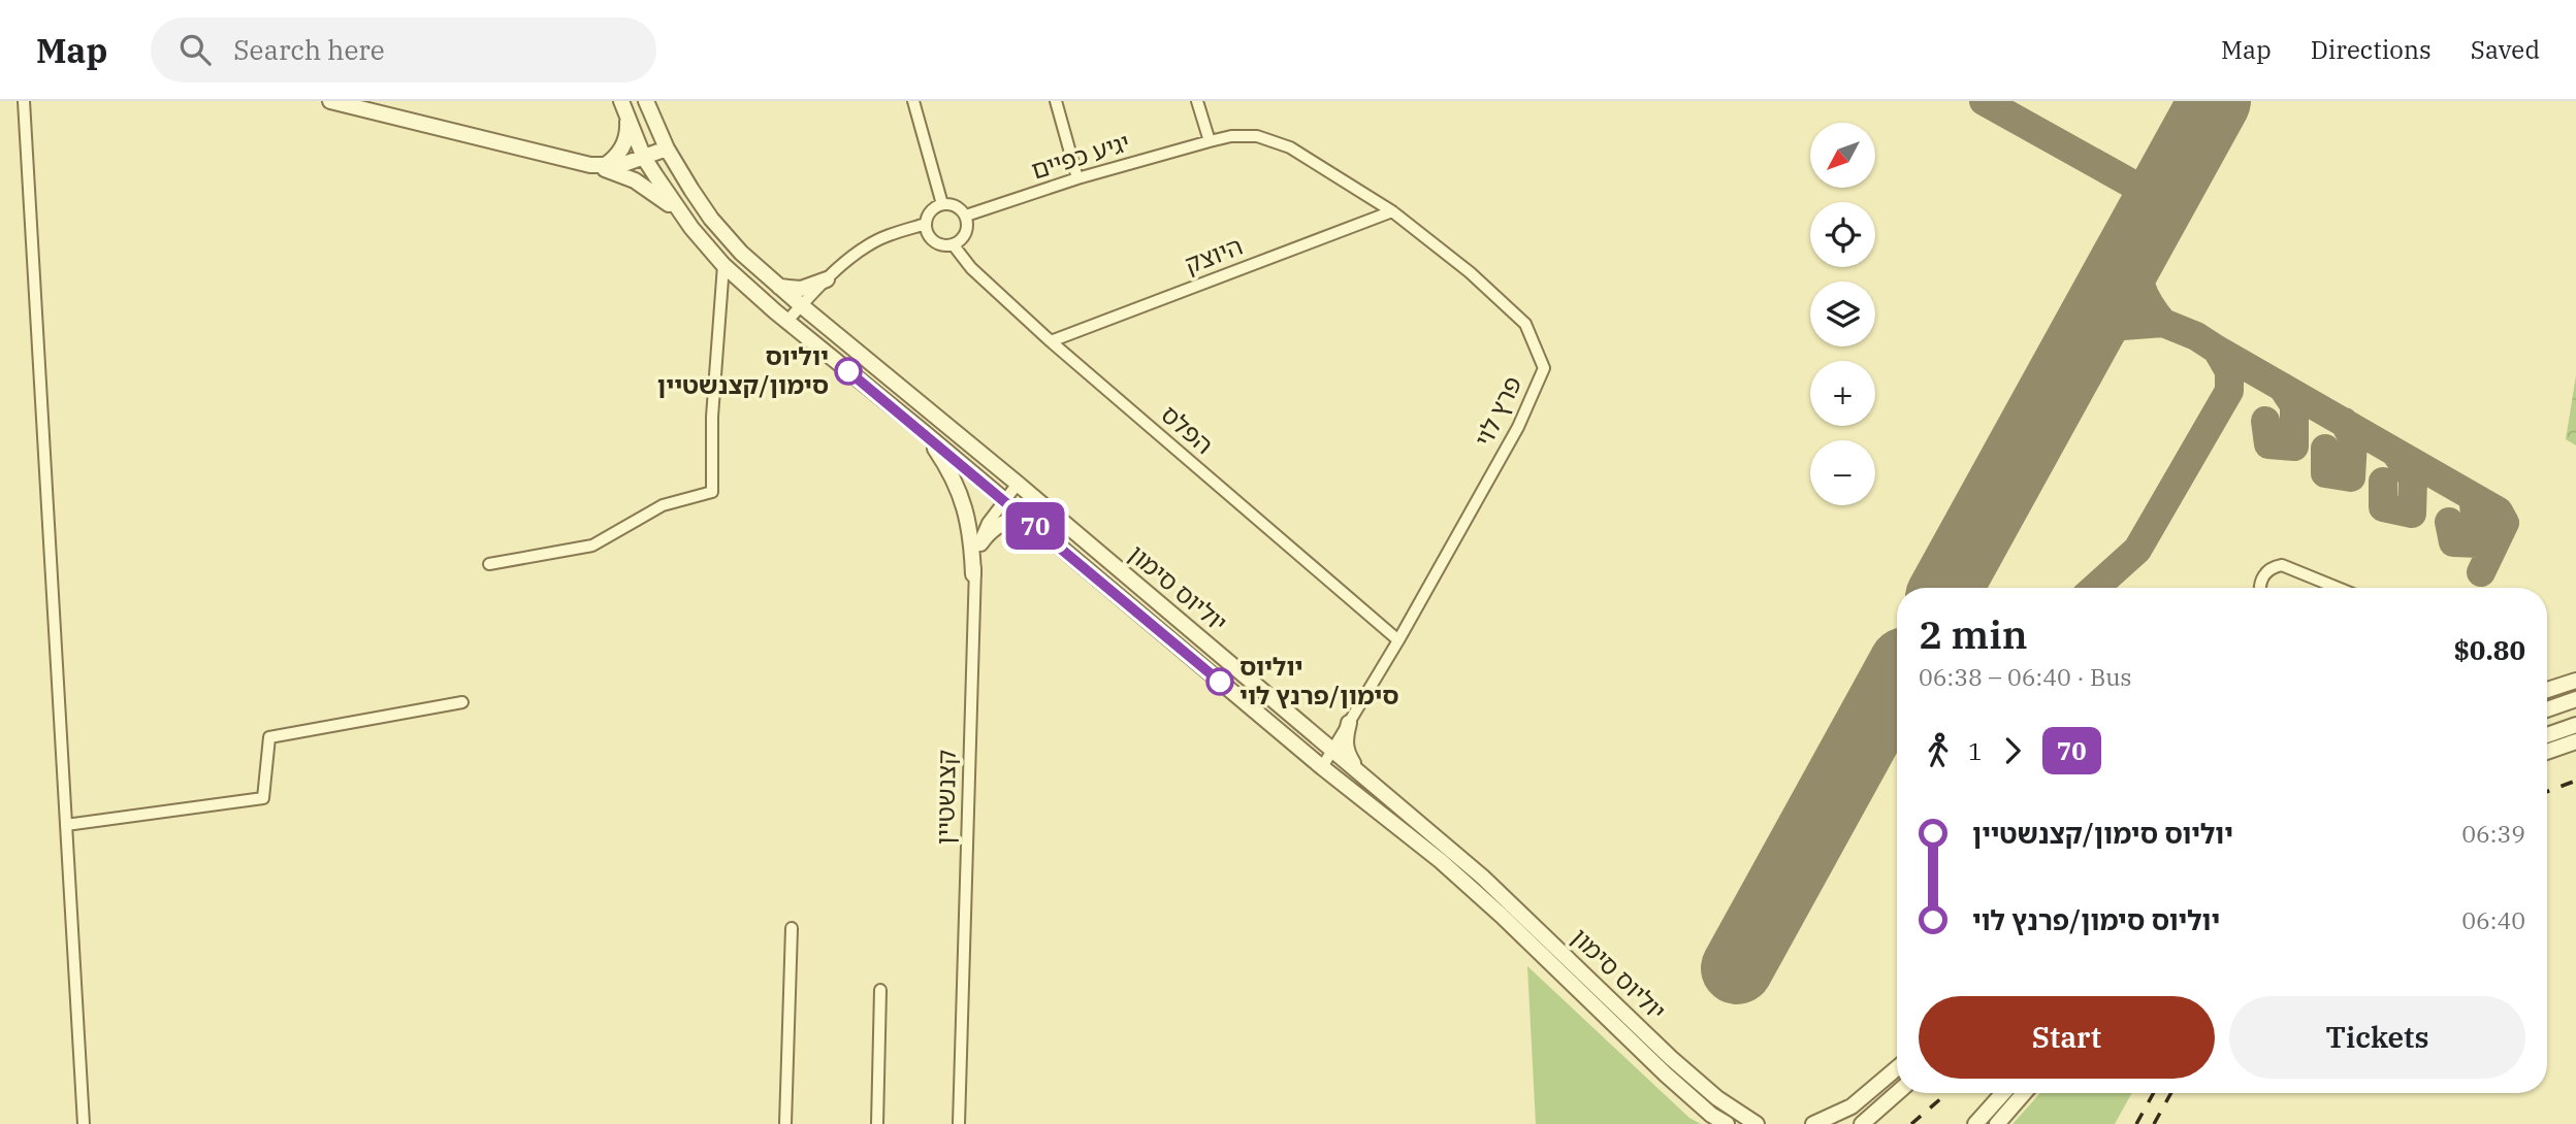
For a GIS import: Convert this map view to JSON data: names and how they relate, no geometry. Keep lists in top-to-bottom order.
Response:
{
  "streets": {
    "street": [
      "יגיע כפיים",
      "היוצק",
      "פרץ לוי",
      "הפלס",
      "יוליוס סימון",
      "קצנשטיין"
    ]
  },
  "crossings": [
    ["יגיע כפיים", "פרץ לוי"],
    ["יגיע כפיים", "הפלס"],
    ["היוצק", "פרץ לוי"],
    ["היוצק", "הפלס"],
    ["פרץ לוי", "הפלס"],
    ["פרץ לוי", "יוליוס סימון"],
    ["יוליוס סימון", "קצנשטיין"]
  ],
  "places": ["יוליוס סימון/קצנשטיין", "יוליוס סימון/פרנץ לוי"],
  "lines": ["bus line 70"],
  "north": "bottom left",
  "page": {
    "header": "Map",
    "search": "Search here",
    "nav": ["Map", "Directions", "Saved"],
    "on_map": "70",
    "map_buttons": ["+", "−"],
    "heading": ["2 min", "06:38 – 06:40 · Bus", "$0.80"],
    "legs": ["1", "70"],
    "list": [
      {
        "name": "יוליוס סימון/קצנשטיין",
        "value": "06:39"
      },
      {
        "name": "יוליוס סימון/פרנץ לוי",
        "value": "06:40"
      }
    ],
    "buttons": ["Start", "Tickets"]
  }
}
